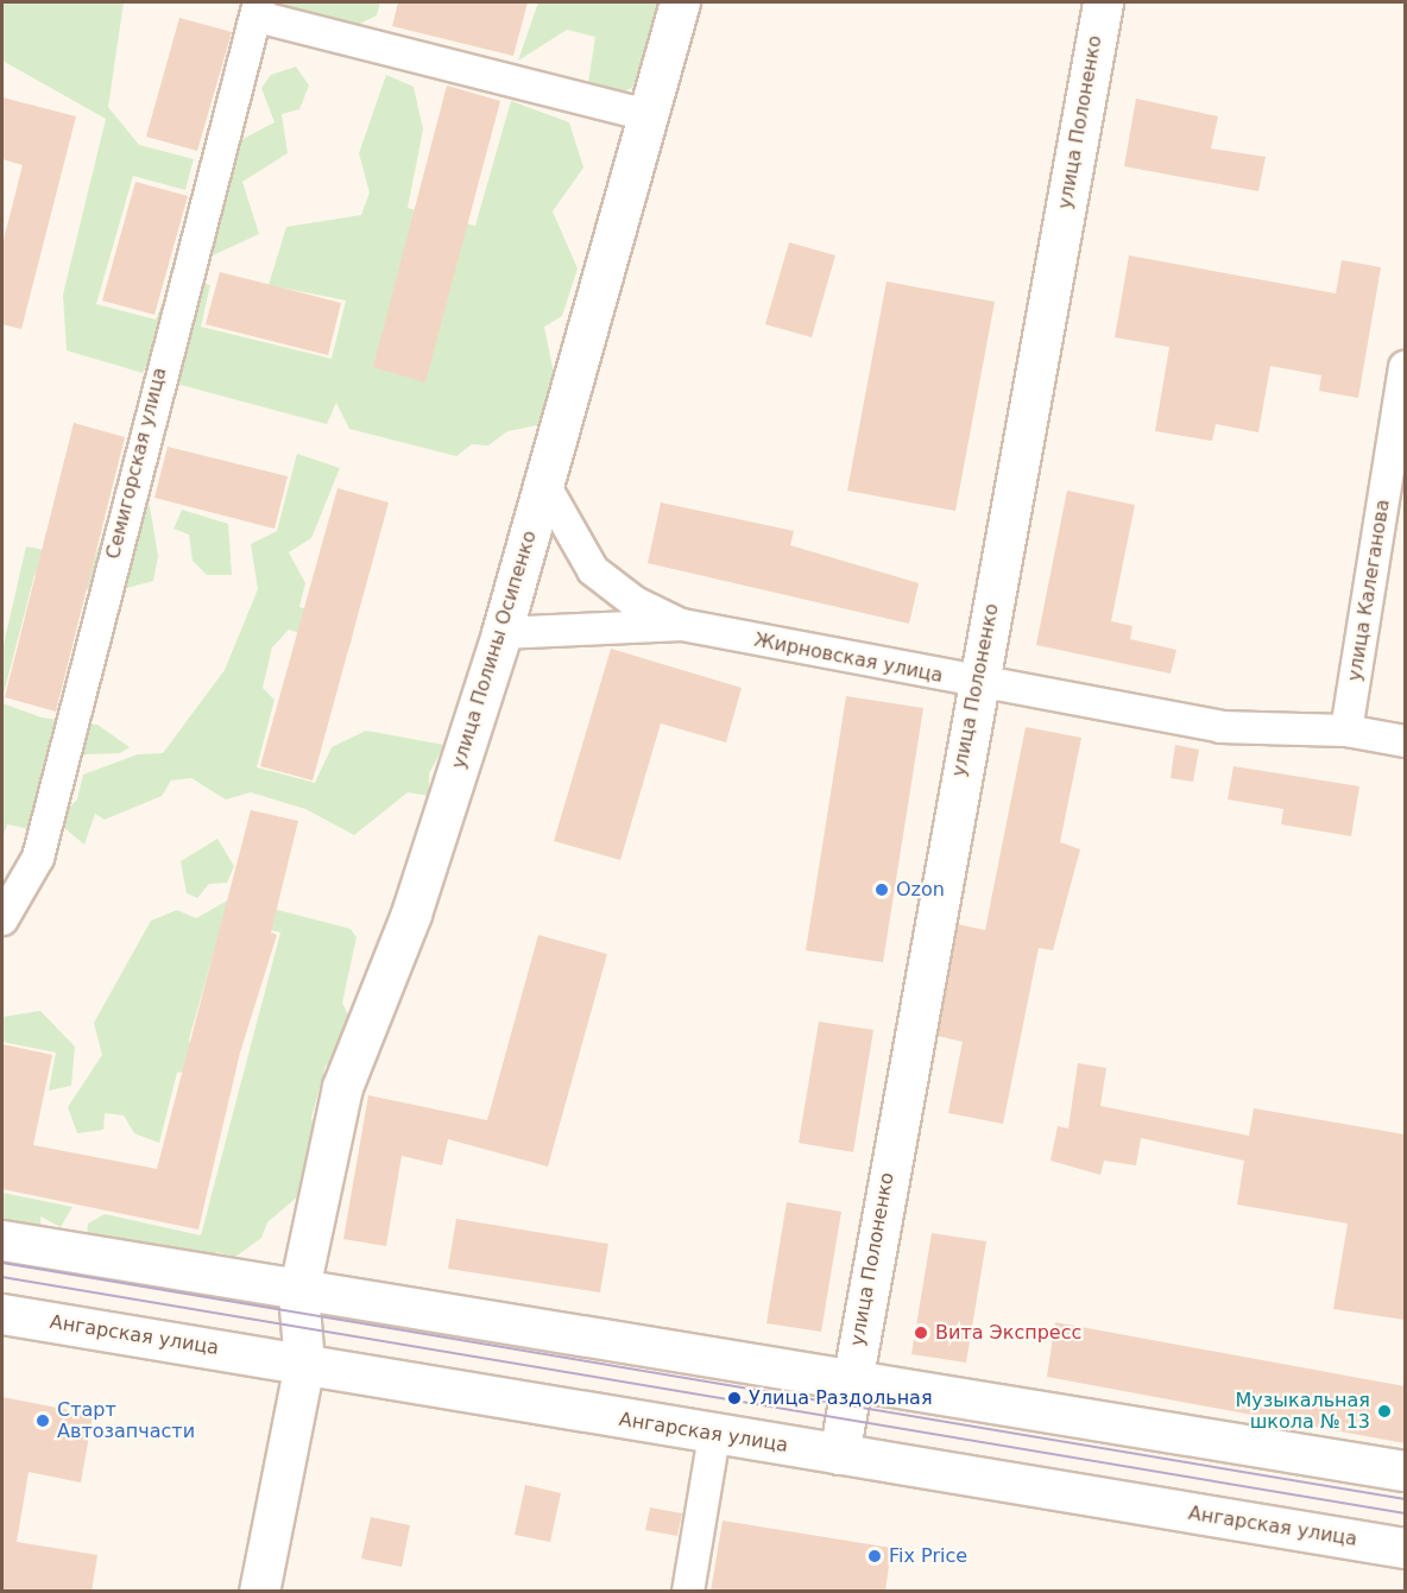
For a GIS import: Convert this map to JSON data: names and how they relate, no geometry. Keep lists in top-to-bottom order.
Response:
{
  "streets": {
    "main road": ["улица Полоненко", "улица Полины Осипенко", "Ангарская улица"],
    "street": ["Семигорская улица", "улица Калеганова", "Жирновская улица"]
  },
  "crossings": [
    ["улица Полоненко", "Жирновская улица"],
    ["улица Полоненко", "Ангарская улица"],
    ["улица Калеганова", "Жирновская улица"],
    ["улица Полины Осипенко", "Жирновская улица"],
    ["улица Полины Осипенко", "Ангарская улица"]
  ],
  "places": [
    "Ozon",
    "Вита Экспресс",
    "Улица Раздольная",
    "Музыкальная школа № 13",
    "Старт Автозапчасти",
    "Fix Price"
  ]
}
